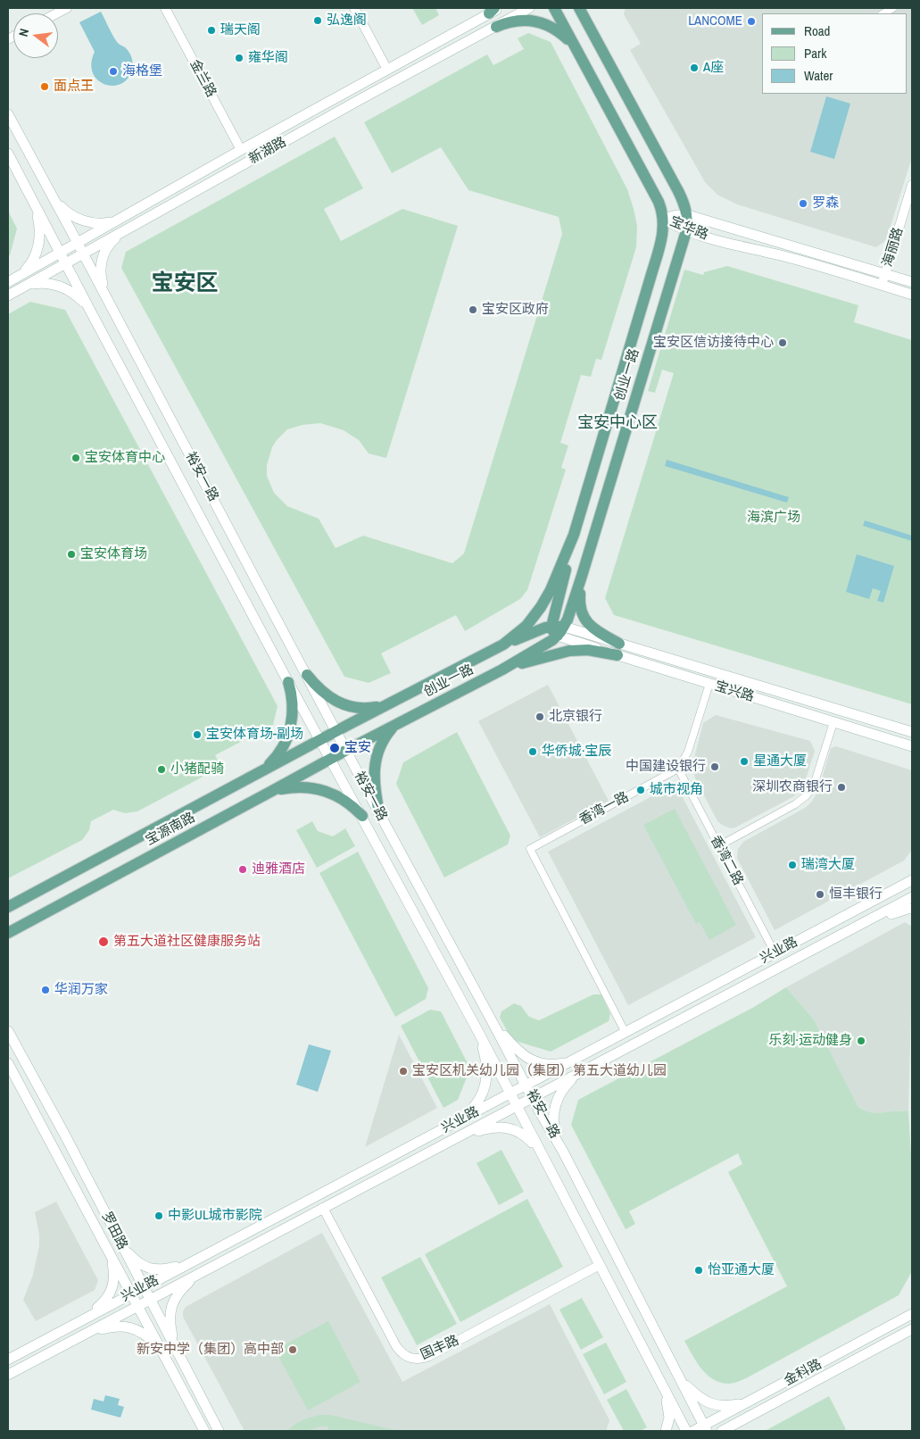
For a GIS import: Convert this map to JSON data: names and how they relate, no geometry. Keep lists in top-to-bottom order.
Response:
{
  "streets": {
    "main road": [
      "新湖路",
      "宝华路",
      "创业一路",
      "裕安一路",
      "宝兴路",
      "宝源南路",
      "兴业路",
      "罗田路",
      "金科路"
    ],
    "street": [
      "金兰路",
      "海丽路",
      "香湾一路",
      "香湾二路",
      "国丰路"
    ]
  },
  "crossings": [
    ["金兰路", "新湖路"],
    ["新湖路", "裕安一路"],
    ["宝华路", "海丽路"],
    ["宝华路", "创业一路"],
    ["创业一路", "裕安一路"],
    ["创业一路", "宝兴路"],
    ["创业一路", "宝源南路"],
    ["裕安一路", "宝源南路"],
    ["裕安一路", "兴业路"],
    ["裕安一路", "国丰路"],
    ["裕安一路", "金科路"],
    ["香湾一路", "香湾二路"],
    ["香湾一路", "兴业路"],
    ["香湾二路", "兴业路"],
    ["兴业路", "罗田路"],
    ["兴业路", "国丰路"]
  ],
  "districts": ["宝安区", "宝安中心区"],
  "parks": ["海滨广场"],
  "places": [
    "弘逸阁",
    "LANCOME",
    "瑞天阁",
    "雍华阁",
    "A座",
    "海格堡",
    "面点王",
    "罗森",
    "宝安区政府",
    "宝安区信访接待中心",
    "宝安体育中心",
    "宝安体育场",
    "北京银行",
    "宝安体育场-副场",
    "宝安",
    "华侨城·宝辰",
    "星通大厦",
    "中国建设银行",
    "小猪配骑",
    "深圳农商银行",
    "城市视角",
    "瑞湾大厦",
    "迪雅酒店",
    "恒丰银行",
    "第五大道社区健康服务站",
    "华润万家",
    "乐刻·运动健身",
    "宝安区机关幼儿园（集团）第五大道幼儿园",
    "中影UL城市影院",
    "怡亚通大厦",
    "新安中学（集团）高中部"
  ],
  "legend": ["Road", "Park", "Water"],
  "north": "left"
}
